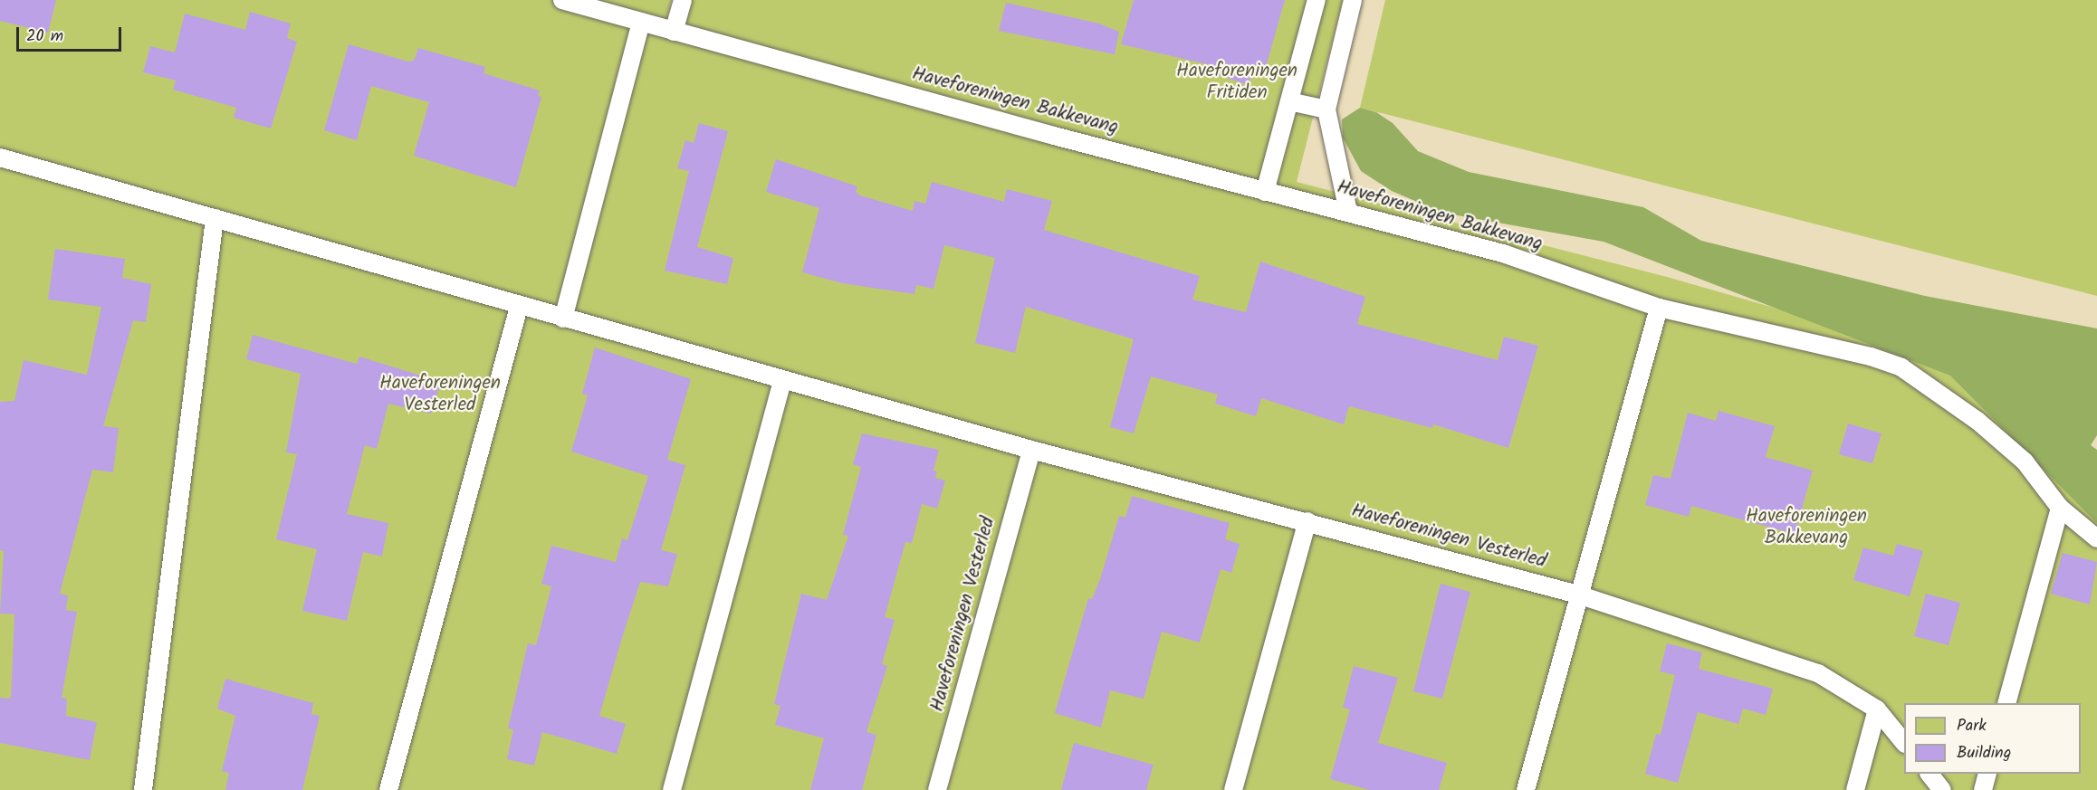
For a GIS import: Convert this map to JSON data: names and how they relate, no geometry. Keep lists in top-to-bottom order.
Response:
{
  "streets": {
    "lane": ["Haveforeningen Bakkevang", "Haveforeningen Vesterled"]
  },
  "parks": ["Haveforeningen Fritiden", "Haveforeningen Vesterled", "Haveforeningen Bakkevang"],
  "legend": ["Park", "Building"],
  "scale_bar": "20 m"
}
